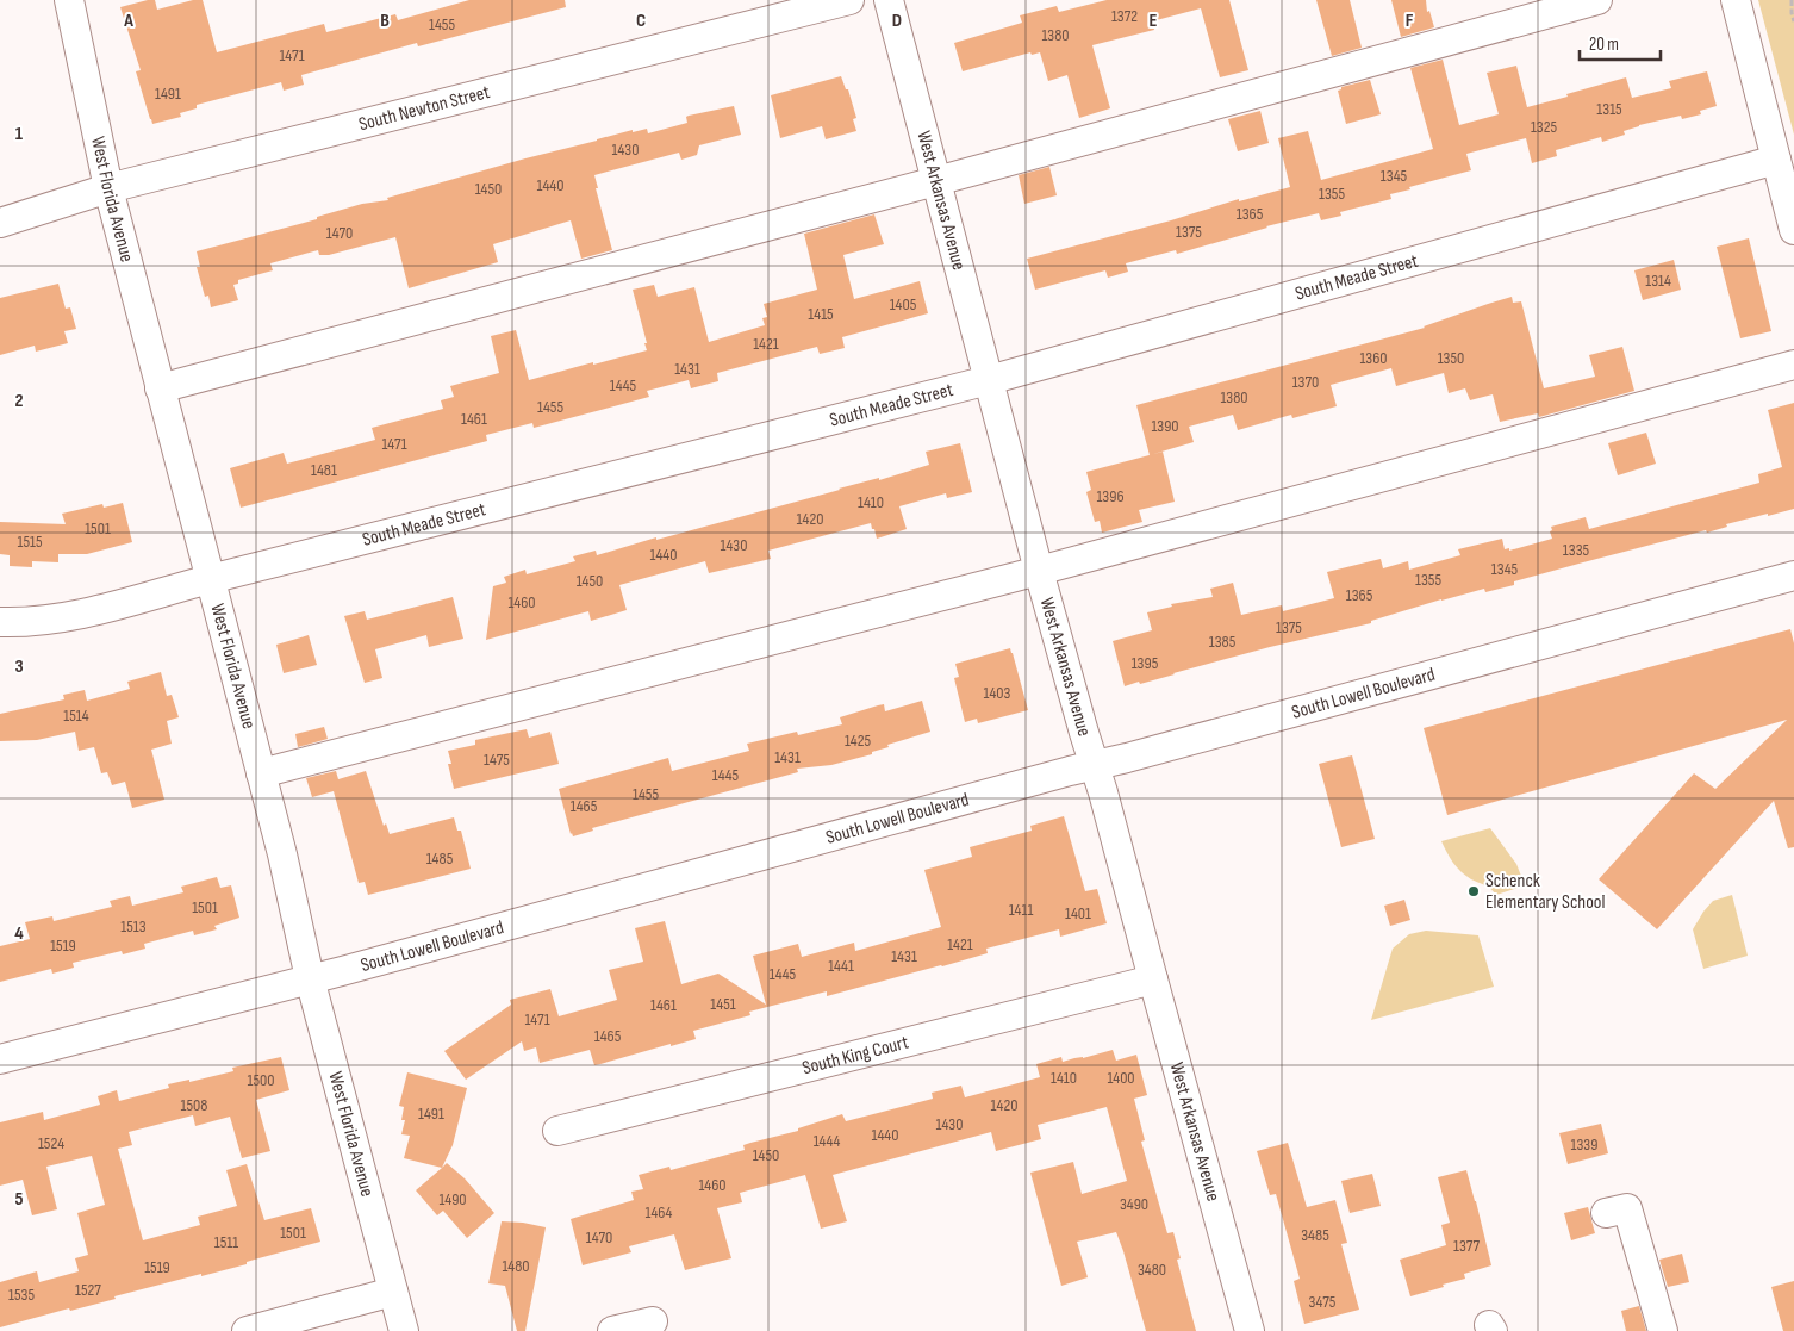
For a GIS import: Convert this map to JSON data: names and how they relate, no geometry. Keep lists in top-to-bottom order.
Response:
{
  "streets": {
    "street": [
      "South Newton Street",
      "West Florida Avenue",
      "West Arkansas Avenue",
      "South Meade Street",
      "South Lowell Boulevard",
      "South King Court"
    ]
  },
  "crossings": [
    ["South Newton Street", "West Florida Avenue"],
    ["West Florida Avenue", "South Meade Street"],
    ["West Florida Avenue", "South Lowell Boulevard"],
    ["West Arkansas Avenue", "South Meade Street"],
    ["West Arkansas Avenue", "South Lowell Boulevard"],
    ["West Arkansas Avenue", "South King Court"]
  ],
  "places": ["Schenck Elementary School"],
  "house_numbers": [
    "1372",
    "1455",
    "1380",
    "1471",
    "1491",
    "1315",
    "1325",
    "1430",
    "1345",
    "1440",
    "1450",
    "1355",
    "1365",
    "1375",
    "1470",
    "1314",
    "1405",
    "1415",
    "1421",
    "1360",
    "1350",
    "1431",
    "1370",
    "1445",
    "1380",
    "1455",
    "1461",
    "1390",
    "1471",
    "1481",
    "1396",
    "1410",
    "1420",
    "1501",
    "1515",
    "1430",
    "1335",
    "1440",
    "1345",
    "1355",
    "1450",
    "1365",
    "1460",
    "1375",
    "1385",
    "1395",
    "1403",
    "1514",
    "1425",
    "1431",
    "1475",
    "1445",
    "1455",
    "1465",
    "1485",
    "1501",
    "1411",
    "1401",
    "1513",
    "1421",
    "1519",
    "1431",
    "1441",
    "1445",
    "1451",
    "1461",
    "1471",
    "1465",
    "1410",
    "1400",
    "1500",
    "1508",
    "1420",
    "1491",
    "1430",
    "1440",
    "1444",
    "1524",
    "1339",
    "1450",
    "1460",
    "1490",
    "3490",
    "1464",
    "1501",
    "3485",
    "1470",
    "1511",
    "1377",
    "1480",
    "1519",
    "3480",
    "1527",
    "1535",
    "3475"
  ],
  "scale_bar": "20 m",
  "grid": {
    "columns": [
      "A",
      "B",
      "C",
      "D",
      "E",
      "F"
    ],
    "rows": [
      "1",
      "2",
      "3",
      "4",
      "5"
    ]
  }
}
